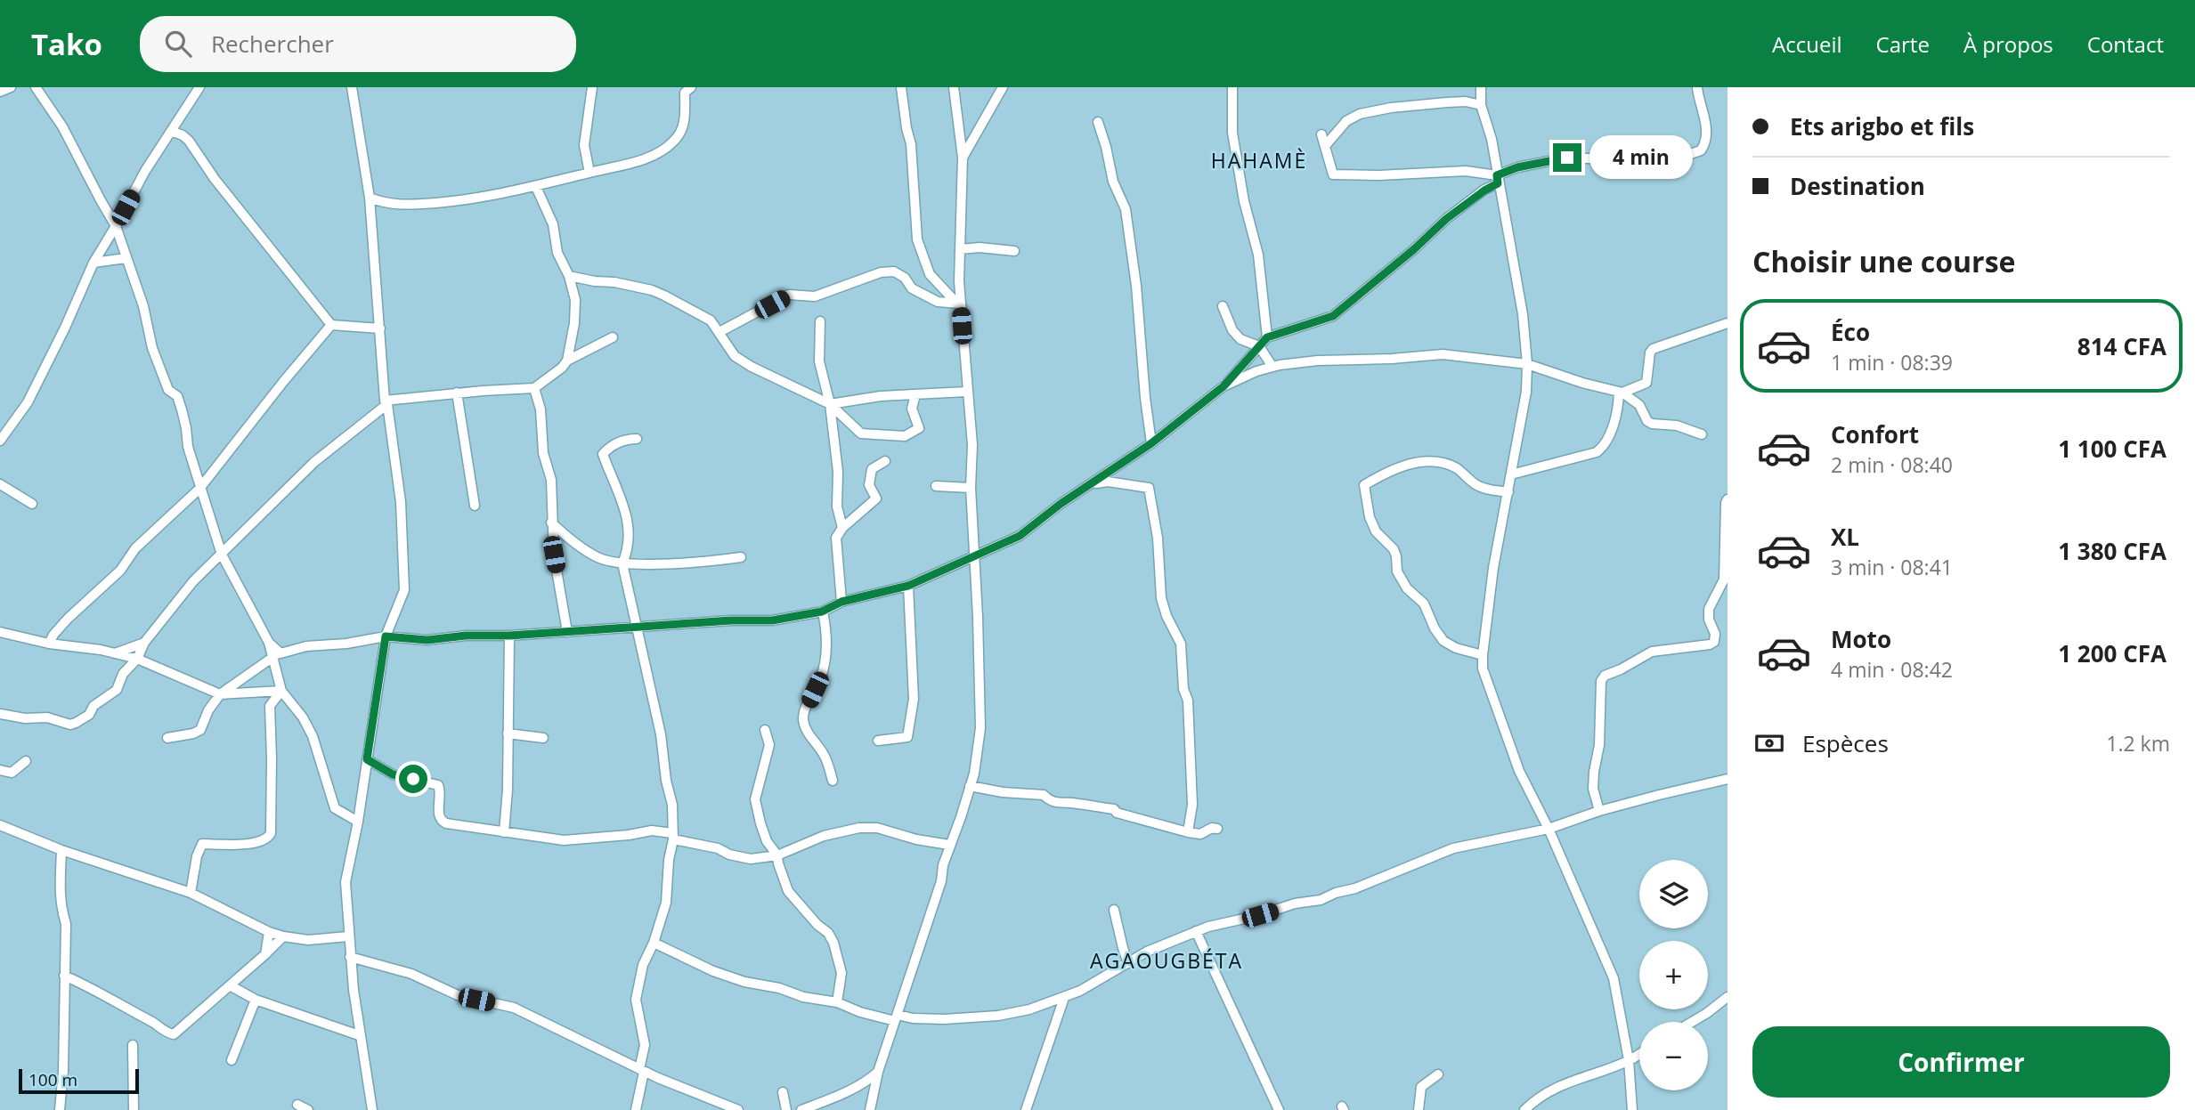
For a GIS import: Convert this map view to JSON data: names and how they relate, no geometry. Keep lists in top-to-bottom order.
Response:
{
  "districts": ["HAHAMÈ", "AGAOUGBÉTA"],
  "scale_bar": "100 m",
  "page": {
    "header": "Tako",
    "search": "Rechercher",
    "nav": [
      "Accueil",
      "Carte",
      "À propos",
      "Contact"
    ],
    "banner": ["Ets arigbo et fils", "Destination"],
    "bubble": "4 min",
    "heading": "Choisir une course",
    "list": [
      {
        "name": "Éco",
        "note": "1 min · 08:39",
        "value": "814 CFA"
      },
      {
        "name": "Confort",
        "note": "2 min · 08:40",
        "value": "1 100 CFA"
      },
      {
        "name": "XL",
        "note": "3 min · 08:41",
        "value": "1 380 CFA"
      },
      {
        "name": "Moto",
        "note": "4 min · 08:42",
        "value": "1 200 CFA"
      }
    ],
    "pay": ["Espèces", "1.2 km"],
    "map_buttons": ["+", "−"],
    "buttons": "Confirmer",
    "scale": "100 m"
  }
}
